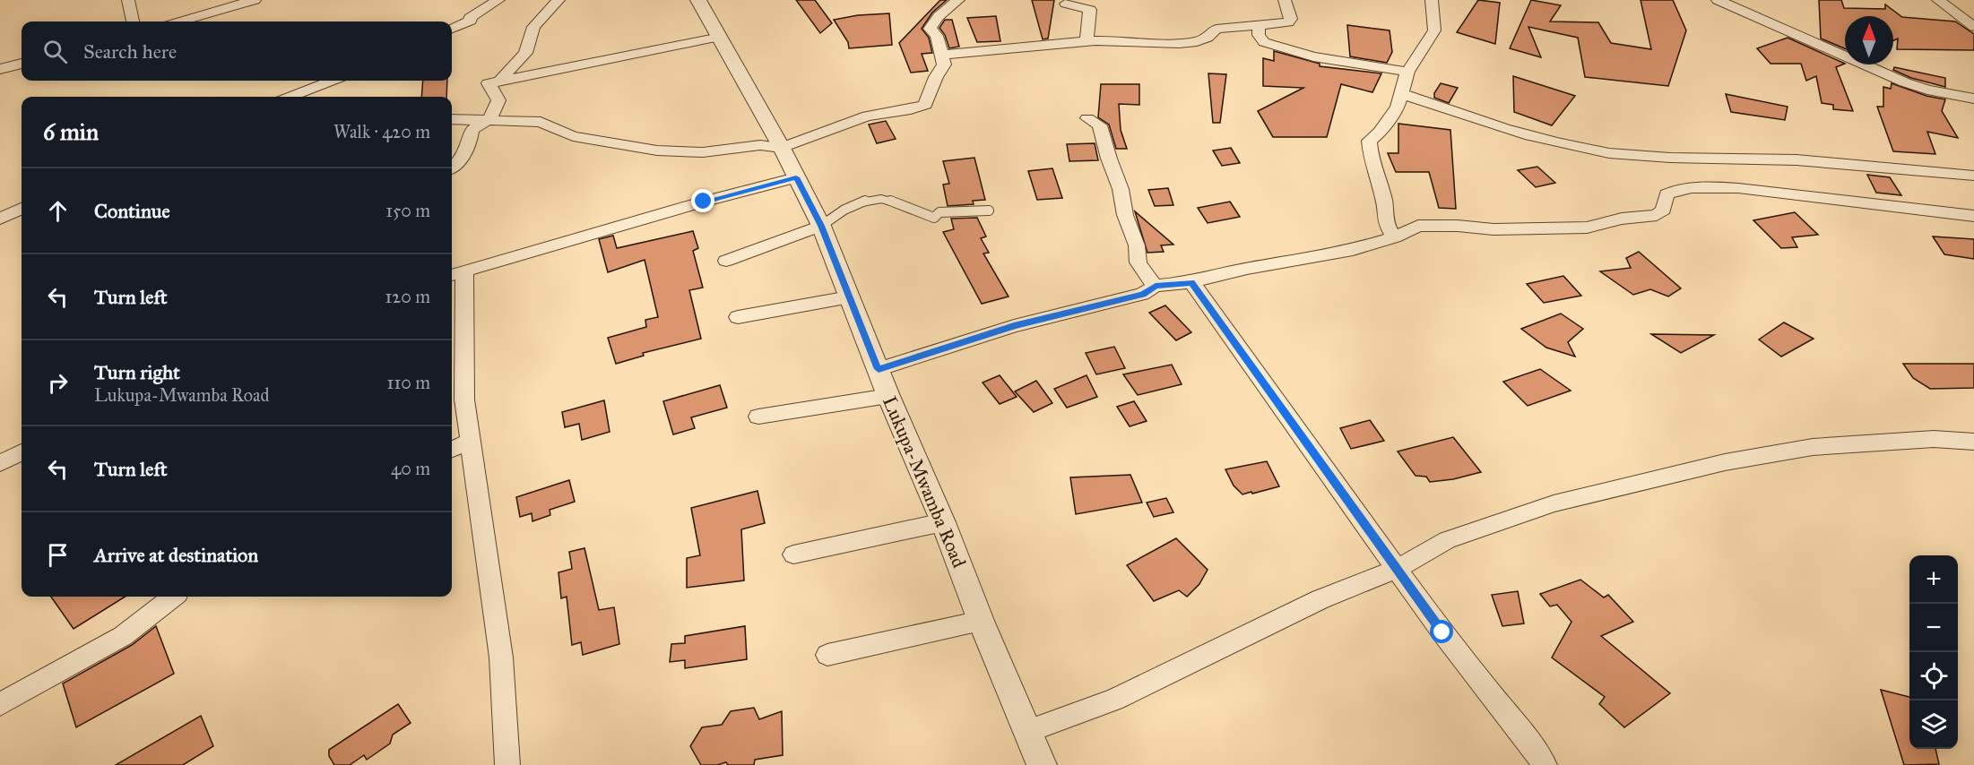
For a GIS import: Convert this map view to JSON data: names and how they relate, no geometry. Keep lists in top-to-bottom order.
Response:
{
  "streets": {
    "street": ["Lukupa-Mwamba Road"]
  },
  "north": "top",
  "page": {
    "search": "Search here",
    "heading": ["6 min", "Walk · 420 m"],
    "list": [
      ["Continue", "150 m"],
      ["Turn left", "120 m"],
      ["Turn right", "Lukupa-Mwamba Road", "110 m"],
      ["Turn left", "40 m"],
      "Arrive at destination"
    ],
    "map_buttons": ["+", "−"]
  }
}
